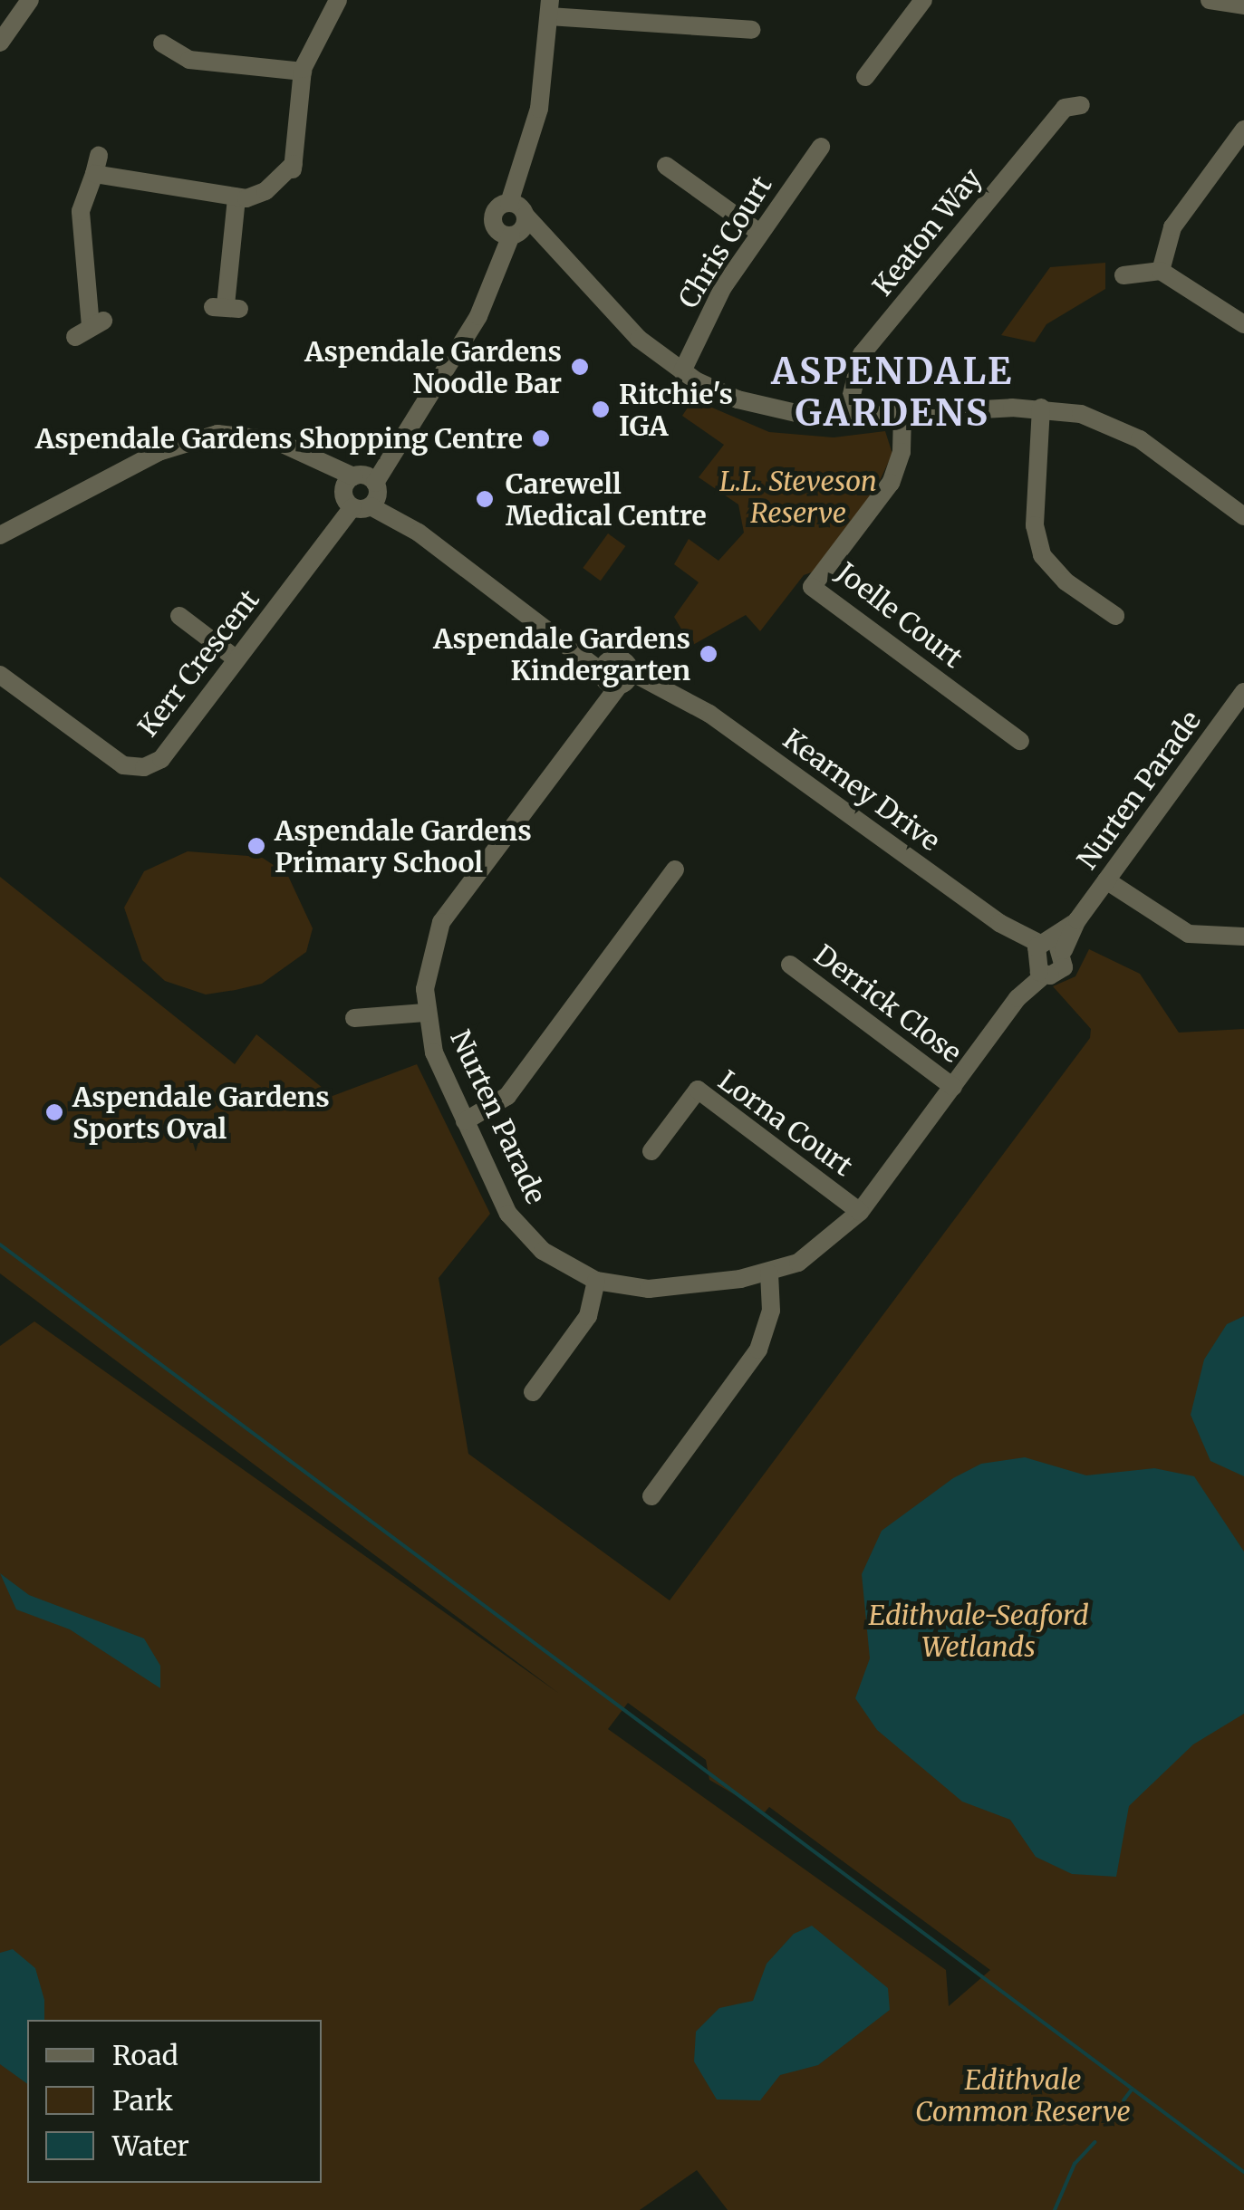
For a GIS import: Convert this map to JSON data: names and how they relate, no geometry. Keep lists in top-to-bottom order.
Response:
{
  "streets": {
    "street": [
      "Keaton Way",
      "Chris Court",
      "Joelle Court",
      "Kerr Crescent",
      "Kearney Drive",
      "Nurten Parade",
      "Derrick Close",
      "Lorna Court"
    ]
  },
  "crossings": [
    ["Kerr Crescent", "Kearney Drive"],
    ["Kearney Drive", "Nurten Parade"],
    ["Nurten Parade", "Derrick Close"],
    ["Nurten Parade", "Lorna Court"]
  ],
  "districts": ["ASPENDALE GARDENS"],
  "parks": ["L.L. Steveson Reserve", "Edithvale-Seaford Wetlands", "Edithvale Common Reserve"],
  "places": [
    "Aspendale Gardens Noodle Bar",
    "Ritchie's IGA",
    "Aspendale Gardens Shopping Centre",
    "Carewell Medical Centre",
    "Aspendale Gardens Kindergarten",
    "Aspendale Gardens Primary School",
    "Aspendale Gardens Sports Oval"
  ],
  "legend": ["Road", "Park", "Water"]
}
